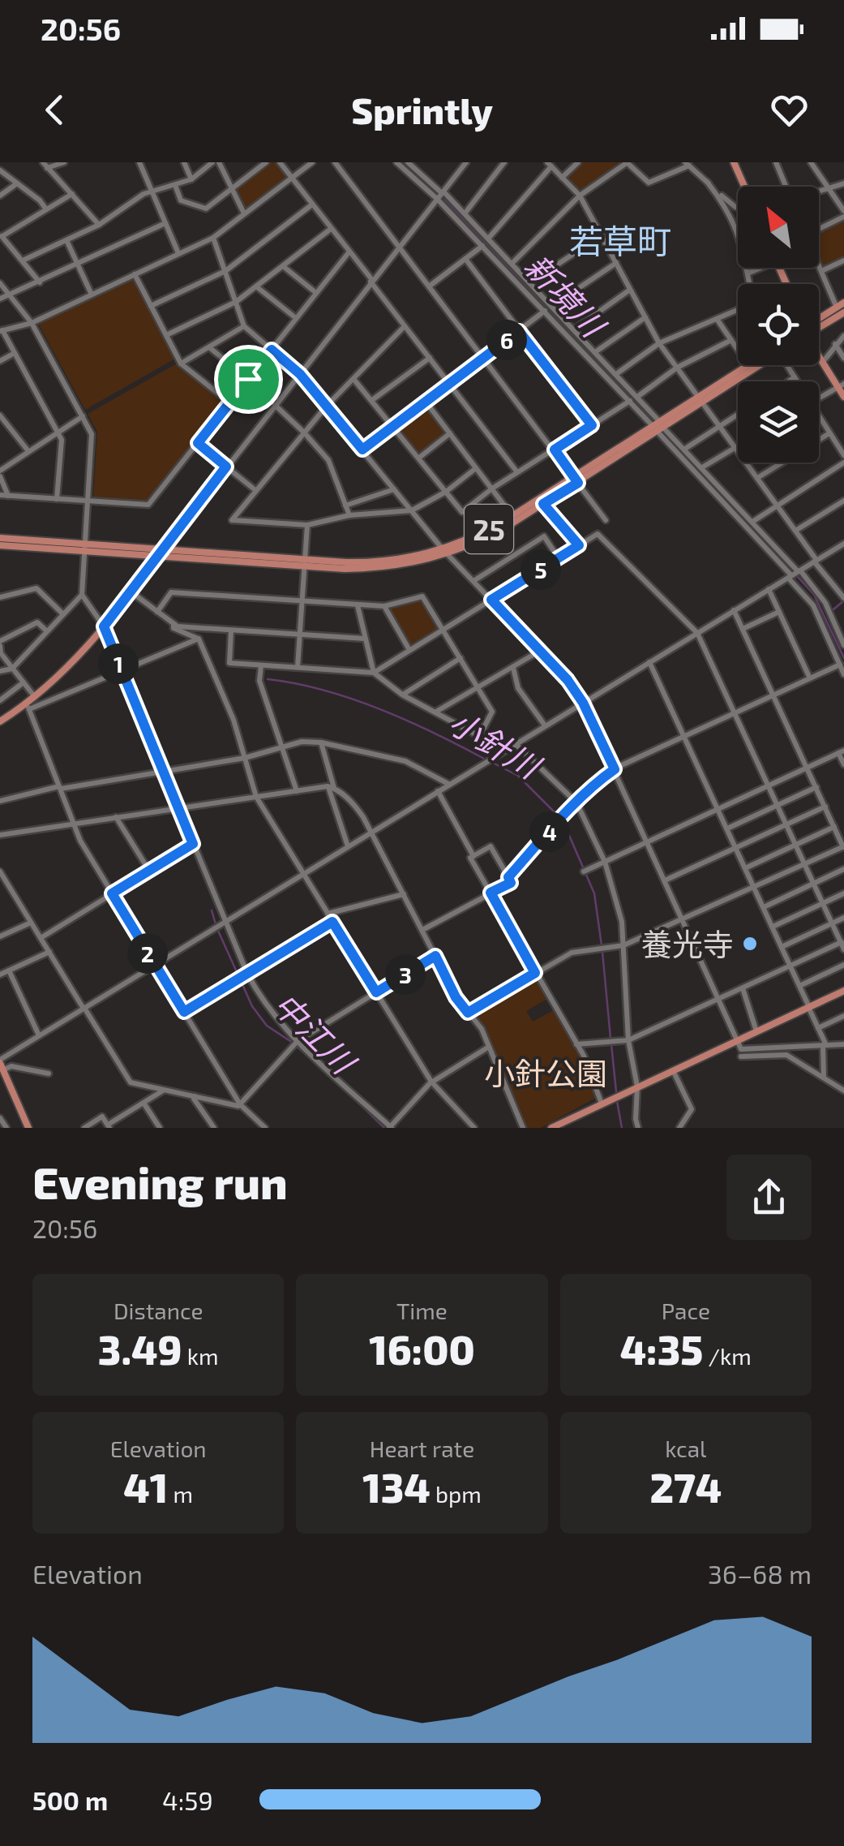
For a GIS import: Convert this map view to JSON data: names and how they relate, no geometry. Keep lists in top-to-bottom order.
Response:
{
  "streets": {
    "main road": ["25"]
  },
  "districts": ["若草町"],
  "water": ["新境川", "小針川", "中江川"],
  "parks": ["小針公園"],
  "places": ["養光寺"],
  "north": "top left",
  "page": {
    "status": "20:56",
    "header": "Sprintly",
    "pins": [
      "6",
      "5",
      "1",
      "4",
      "2",
      "3"
    ],
    "heading": ["Evening run", "20:56"],
    "stats": [
      ["Distance", "3.49 km"],
      ["Time", "16:00"],
      ["Pace", "4:35 /km"],
      ["Elevation", "41 m"],
      ["Heart rate", "134 bpm"],
      ["kcal", "274"]
    ],
    "chart": ["Elevation", "36–68 m"],
    "list": [
      {
        "name": "500 m",
        "note": "4:59"
      }
    ]
  }
}
